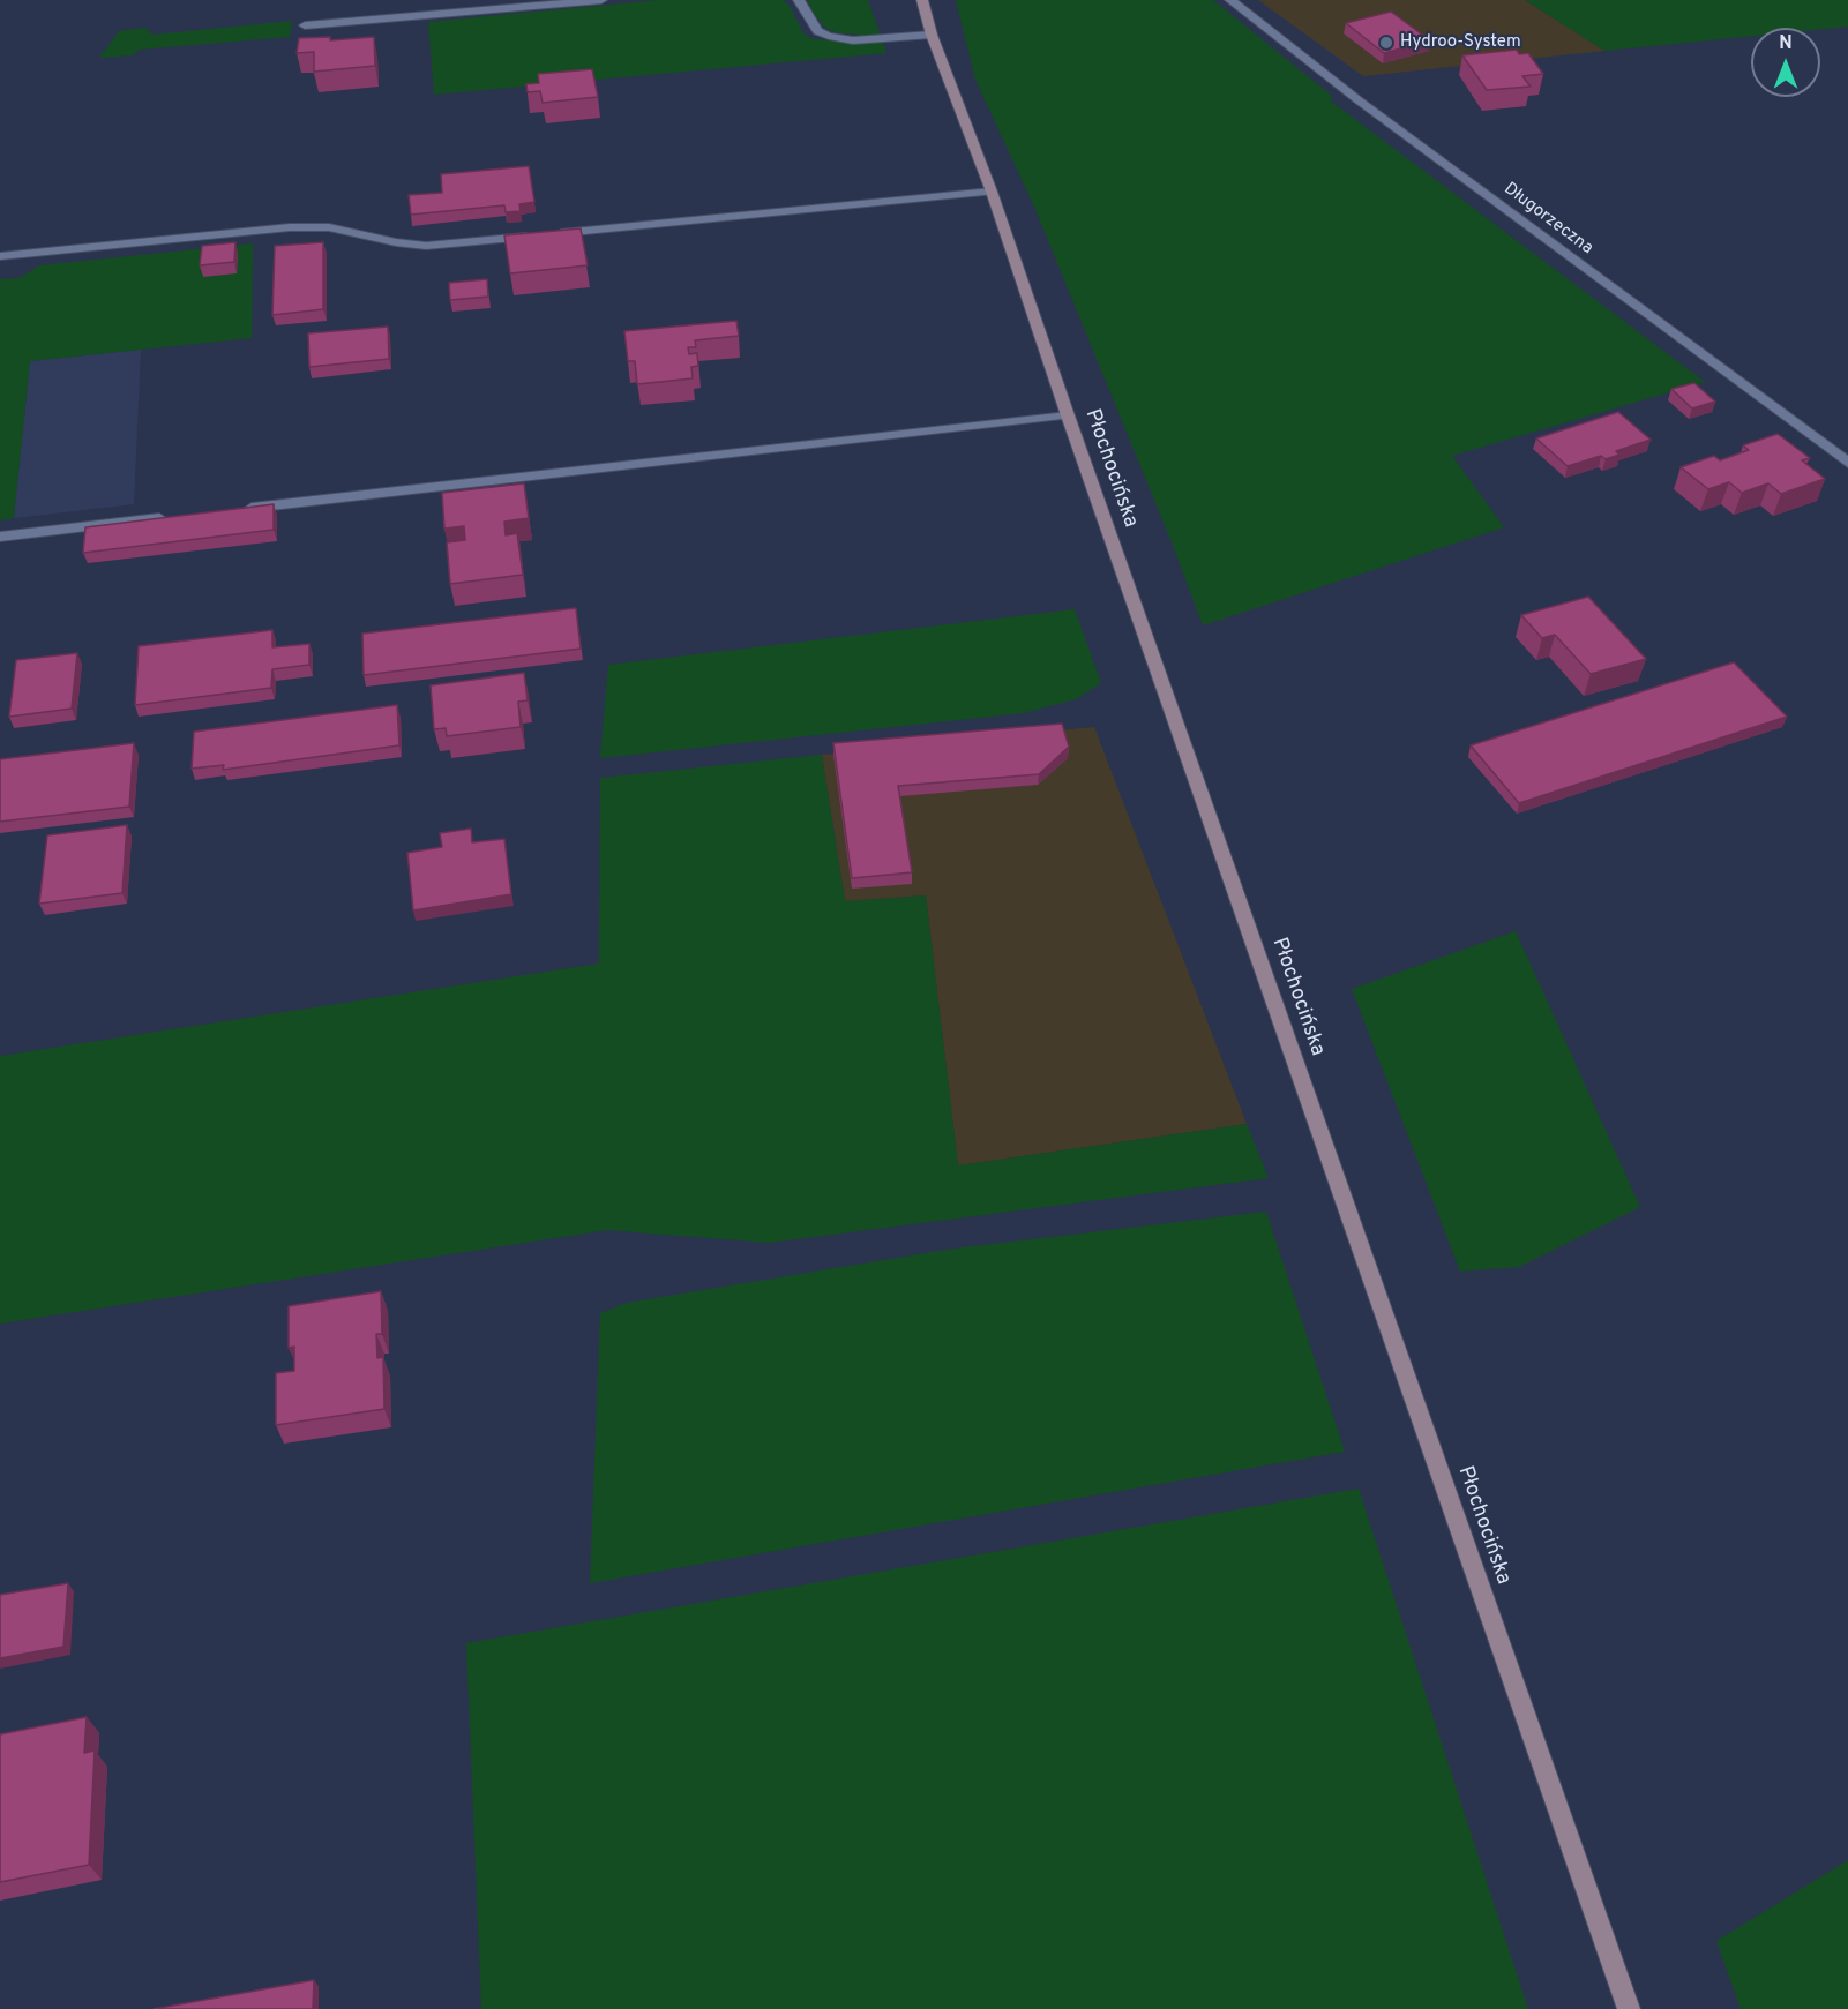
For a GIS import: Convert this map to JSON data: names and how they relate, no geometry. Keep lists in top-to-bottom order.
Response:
{
  "streets": {
    "main road": ["Płochocińska"],
    "street": ["Długorzeczna"]
  },
  "places": ["Hydroo-System"],
  "north": "top"
}
